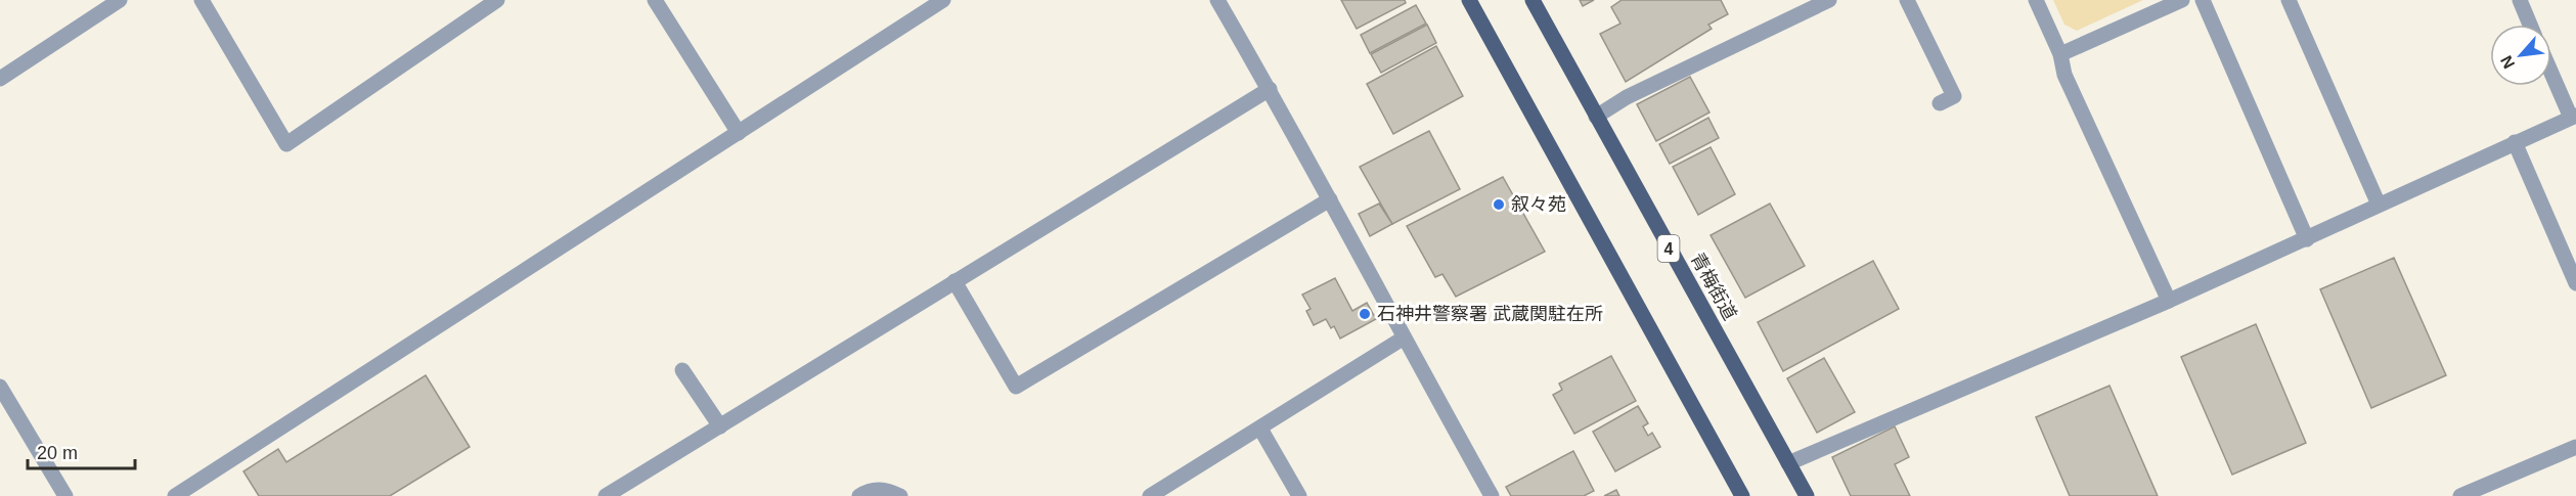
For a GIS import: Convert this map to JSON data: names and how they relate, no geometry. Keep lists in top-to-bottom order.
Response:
{
  "streets": {
    "main road": ["4", "青梅街道"]
  },
  "places": ["叙々苑", "石神井警察署 武蔵関駐在所"],
  "scale_bar": "20 m",
  "north": "bottom left"
}
